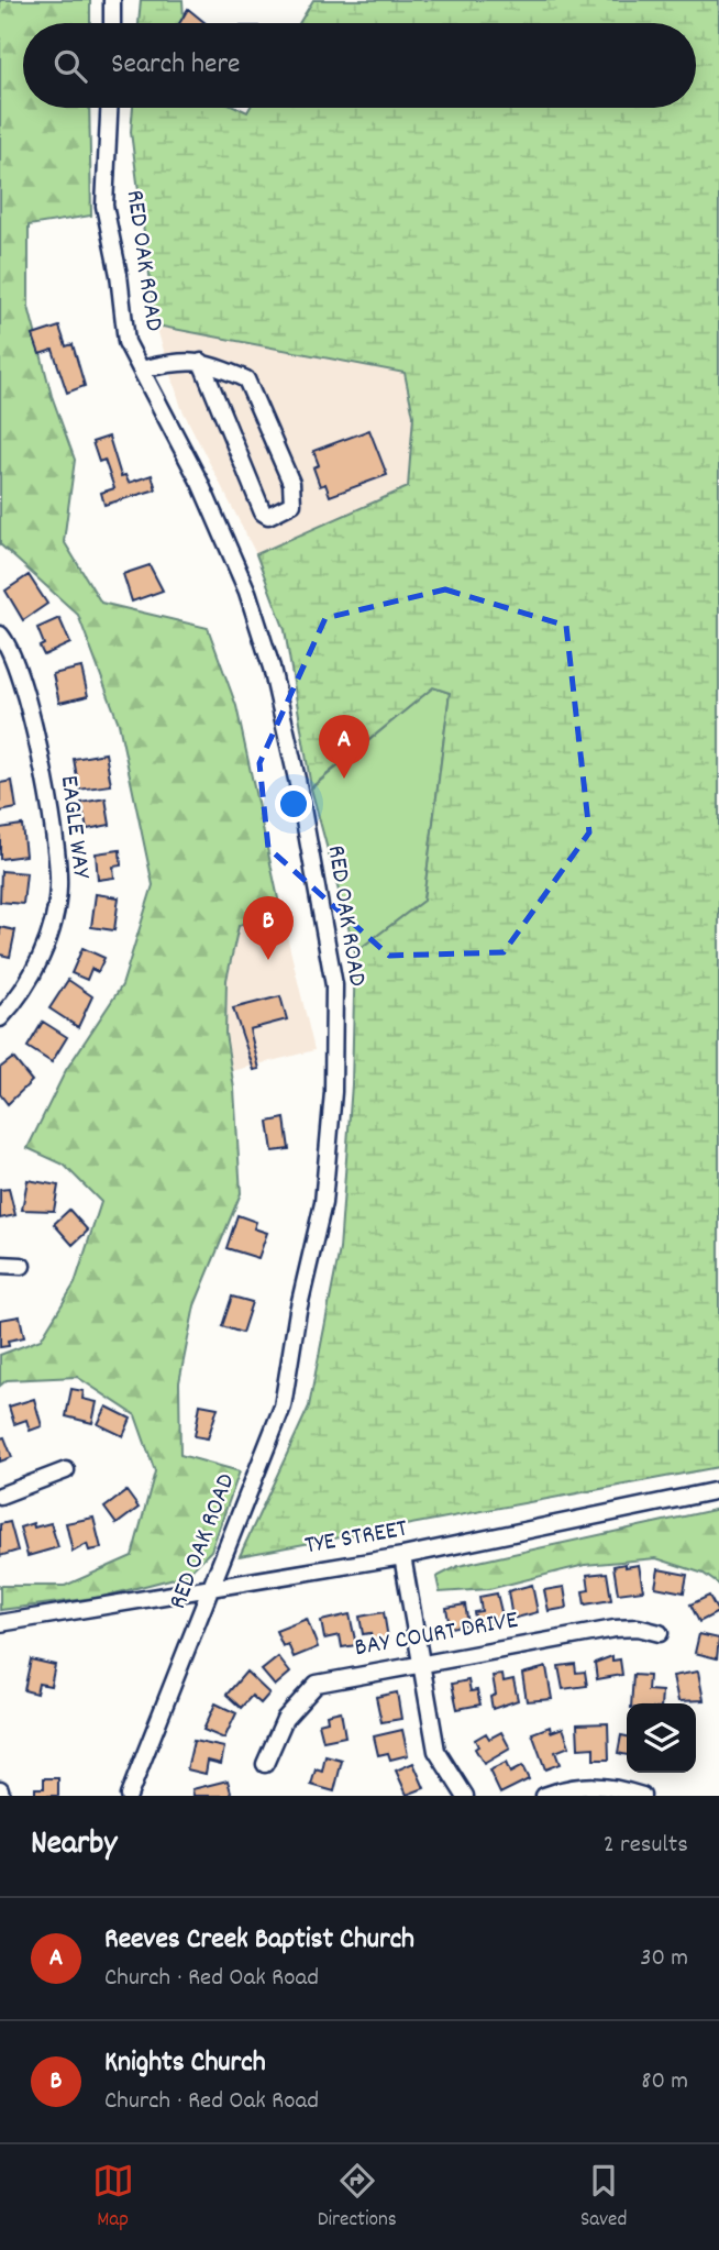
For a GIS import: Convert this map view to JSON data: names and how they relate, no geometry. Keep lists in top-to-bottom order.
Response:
{
  "streets": {
    "street": [
      "RED OAK ROAD",
      "EAGLE WAY",
      "TYE STREET",
      "BAY COURT DRIVE"
    ]
  },
  "crossings": [
    ["RED OAK ROAD", "TYE STREET"]
  ],
  "page": {
    "search": "Search here",
    "pins": ["A", "B"],
    "heading": ["Nearby", "2 results"],
    "list": [
      {
        "mark": "A",
        "name": "Reeves Creek Baptist Church",
        "note": "Church · Red Oak Road",
        "value": "30 m"
      },
      {
        "mark": "B",
        "name": "Knights Church",
        "note": "Church · Red Oak Road",
        "value": "80 m"
      }
    ],
    "nav": ["Map", "Directions", "Saved"]
  }
}
